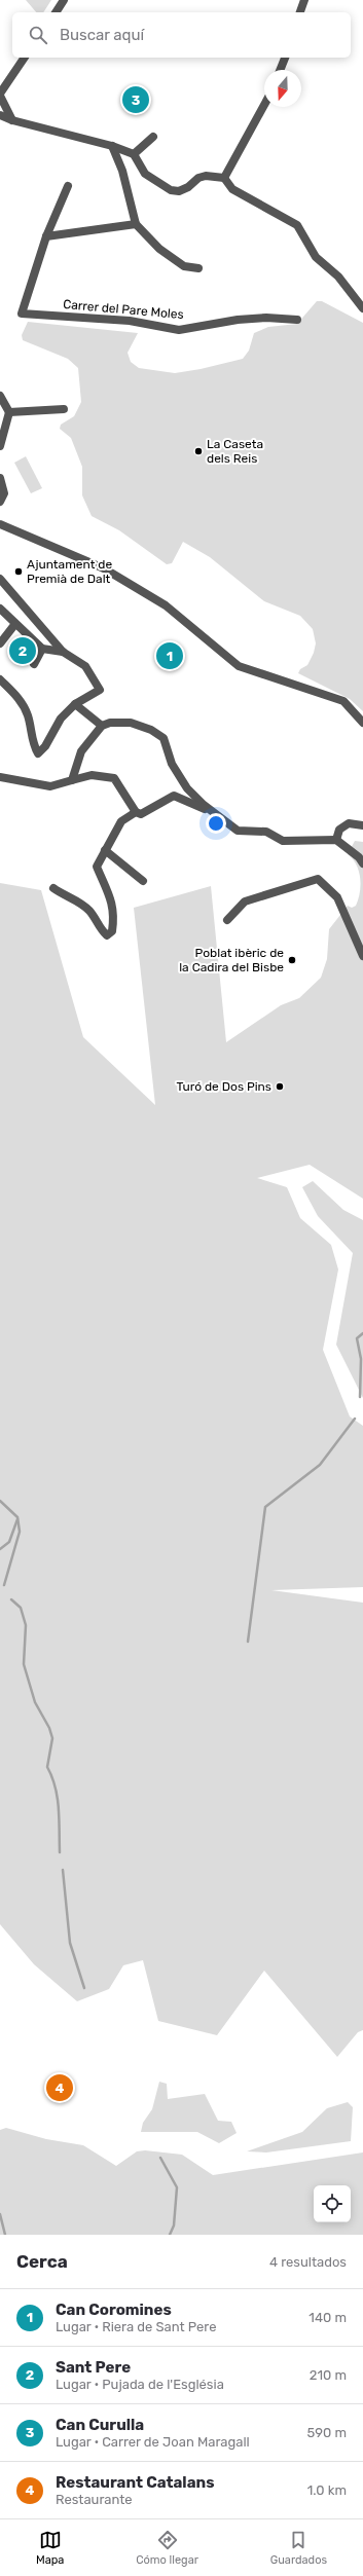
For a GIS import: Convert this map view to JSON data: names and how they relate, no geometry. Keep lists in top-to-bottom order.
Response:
{
  "streets": {
    "street": ["Carrer del Pare Moles"]
  },
  "places": [
    "La Caseta dels Reis",
    "Ajuntament de Premià de Dalt",
    "Poblat ibèric de la Cadira del Bisbe",
    "Turó de Dos Pins"
  ],
  "north": "bottom",
  "page": {
    "search": "Buscar aquí",
    "pins": [
      "3",
      "2",
      "1",
      "4"
    ],
    "heading": ["Cerca", "4 resultados"],
    "list": [
      {
        "mark": "1",
        "name": "Can Coromines",
        "note": "Lugar · Riera de Sant Pere",
        "value": "140 m"
      },
      {
        "mark": "2",
        "name": "Sant Pere",
        "note": "Lugar · Pujada de l'Església",
        "value": "210 m"
      },
      {
        "mark": "3",
        "name": "Can Curulla",
        "note": "Lugar · Carrer de Joan Maragall",
        "value": "590 m"
      },
      {
        "mark": "4",
        "name": "Restaurant Catalans",
        "note": "Restaurante",
        "value": "1.0 km"
      }
    ],
    "nav": ["Mapa", "Cómo llegar", "Guardados"]
  }
}
